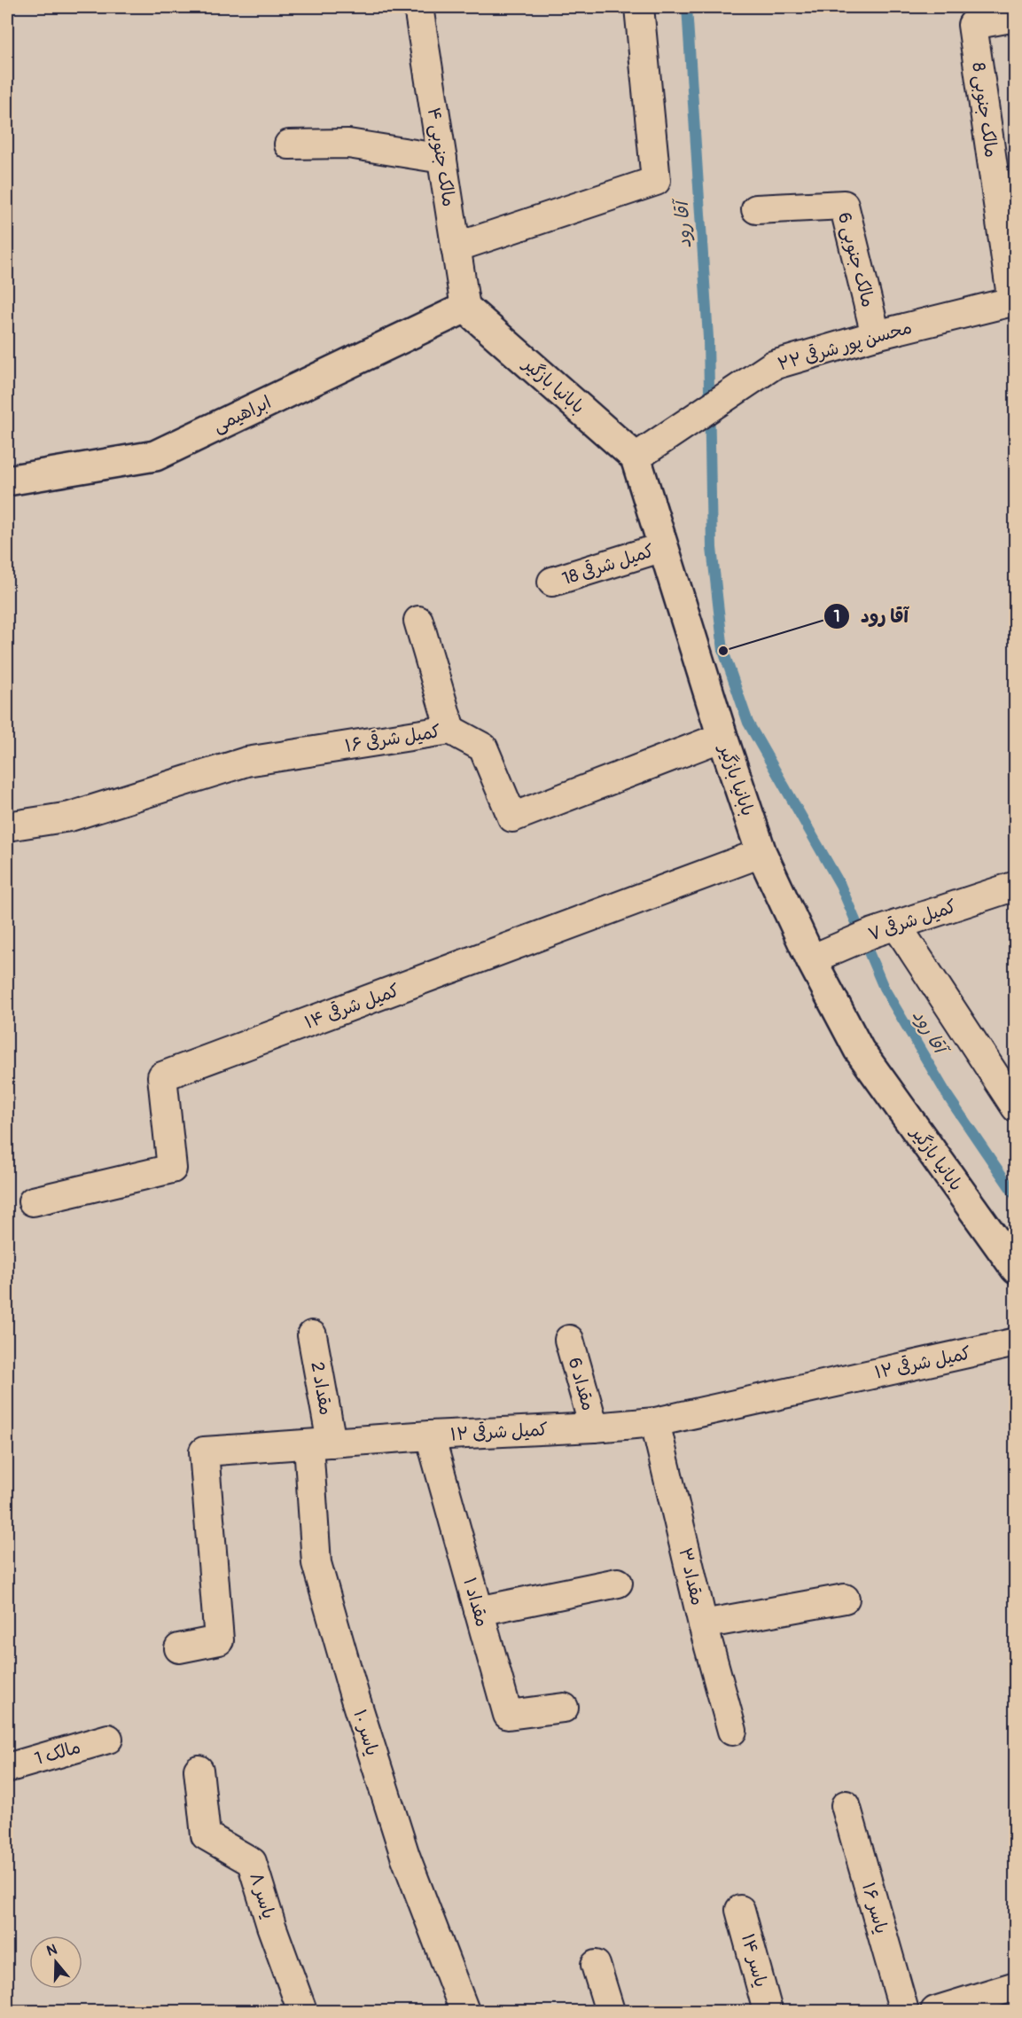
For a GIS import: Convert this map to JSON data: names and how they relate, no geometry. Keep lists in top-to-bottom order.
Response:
{
  "streets": {
    "street": [
      "مالک جنوبی 8",
      "مالک جنوبی ۴",
      "مالک جنوبی 6",
      "محسن پور شرقی ۲۲",
      "بابانیا بازگیر",
      "ابراهیمی",
      "کمیل شرقی 18",
      "کمیل شرقی ۱۶",
      "کمیل شرقی ۷",
      "کمیل شرقی ۱۴",
      "کمیل شرقی ۱۲",
      "مقداد 6",
      "مقداد 2",
      "مقداد ۳",
      "مقداد ۱",
      "یاسر ۱۰",
      "مالک 1",
      "یاسر ۸",
      "یاسر ۱۶",
      "یاسر ۱۴"
    ]
  },
  "crossings": [
    ["مالک جنوبی 8", "محسن پور شرقی ۲۲"],
    ["مالک جنوبی ۴", "بابانیا بازگیر"],
    ["مالک جنوبی ۴", "ابراهیمی"],
    ["مالک جنوبی 6", "محسن پور شرقی ۲۲"],
    ["محسن پور شرقی ۲۲", "بابانیا بازگیر"],
    ["بابانیا بازگیر", "ابراهیمی"],
    ["بابانیا بازگیر", "کمیل شرقی 18"],
    ["بابانیا بازگیر", "کمیل شرقی ۱۶"],
    ["بابانیا بازگیر", "کمیل شرقی ۷"],
    ["بابانیا بازگیر", "کمیل شرقی ۱۴"],
    ["کمیل شرقی ۱۲", "مقداد 6"],
    ["کمیل شرقی ۱۲", "مقداد 2"],
    ["کمیل شرقی ۱۲", "مقداد ۳"],
    ["کمیل شرقی ۱۲", "مقداد ۱"],
    ["کمیل شرقی ۱۲", "یاسر ۱۰"],
    ["مقداد 2", "یاسر ۱۰"]
  ],
  "water": ["آقا رود"],
  "places": ["آقا رود"],
  "north": "top"
}
